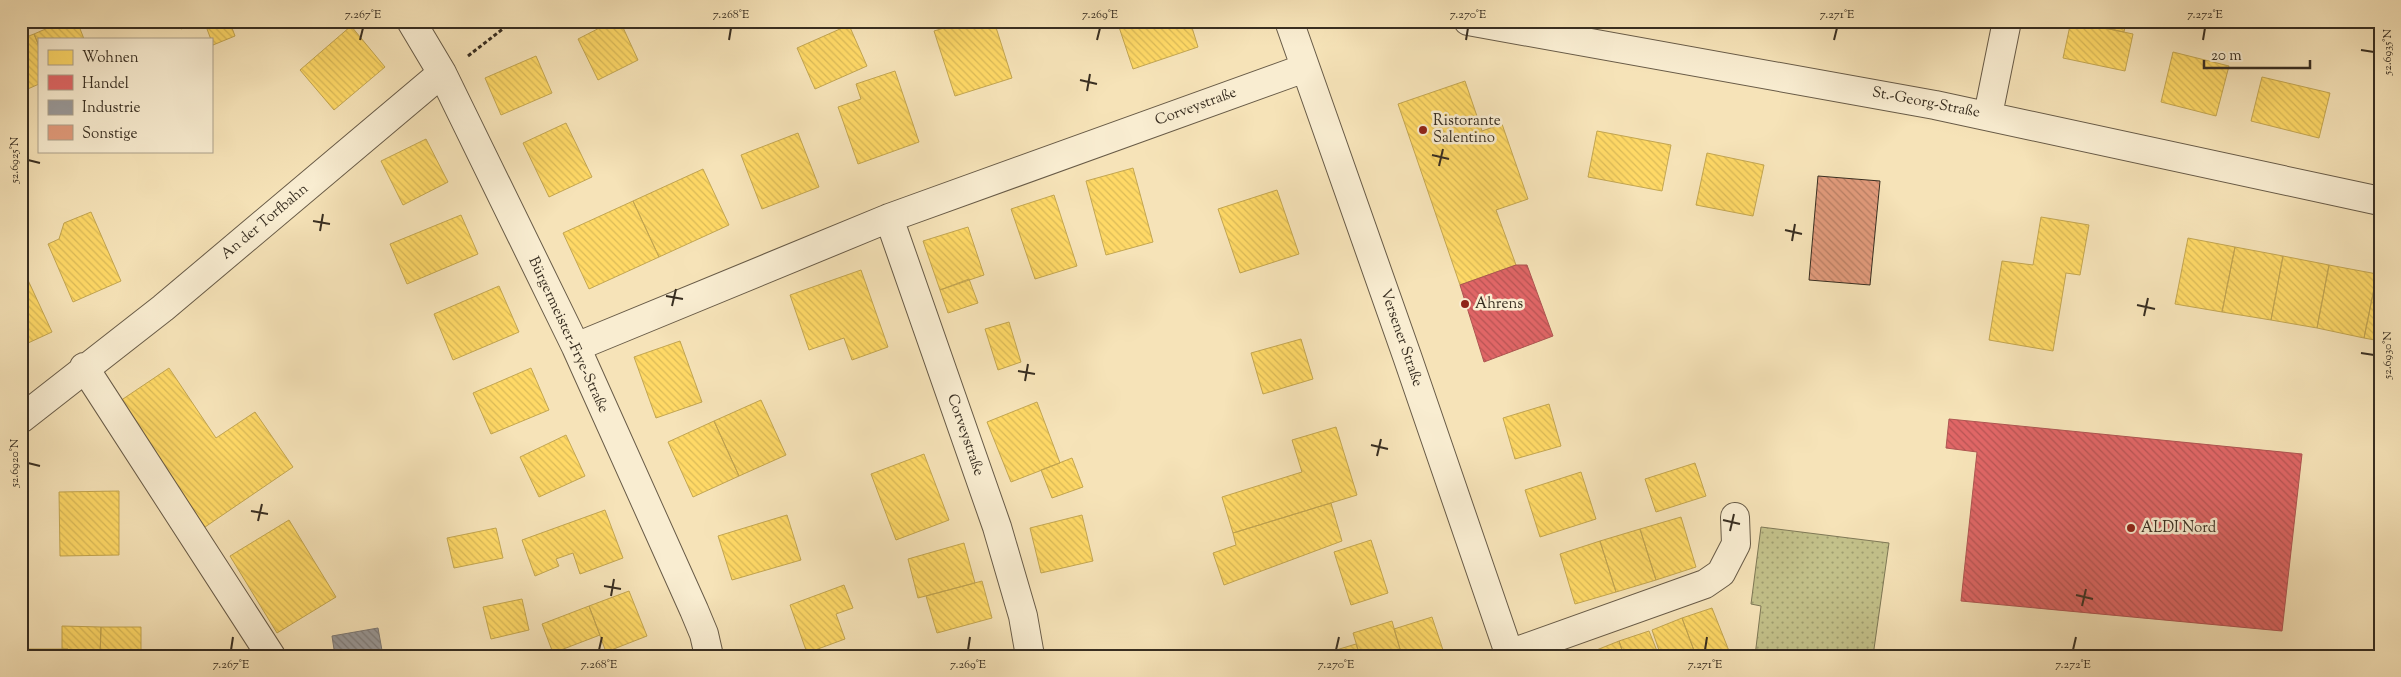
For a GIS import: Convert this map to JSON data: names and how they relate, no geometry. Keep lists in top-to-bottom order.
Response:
{
  "streets": {
    "street": [
      "St.-Georg-Straße",
      "Corveystraße",
      "An der Torfbahn",
      "Bürgermeister-Frye-Straße",
      "Versener Straße"
    ]
  },
  "crossings": [
    ["Corveystraße", "Bürgermeister-Frye-Straße"],
    ["Corveystraße", "Versener Straße"],
    ["An der Torfbahn", "Bürgermeister-Frye-Straße"]
  ],
  "places": ["Ristorante Salentino", "Ahrens", "ALDI Nord"],
  "legend": [
    "Wohnen",
    "Handel",
    "Industrie",
    "Sonstige"
  ],
  "scale_bar": "20 m",
  "coordinates": [
    "7.267°E",
    "7.268°E",
    "7.269°E",
    "7.270°E",
    "7.271°E",
    "7.272°E",
    "52.6935°N",
    "52.6925°N",
    "52.6930°N",
    "52.6920°N"
  ]
}
